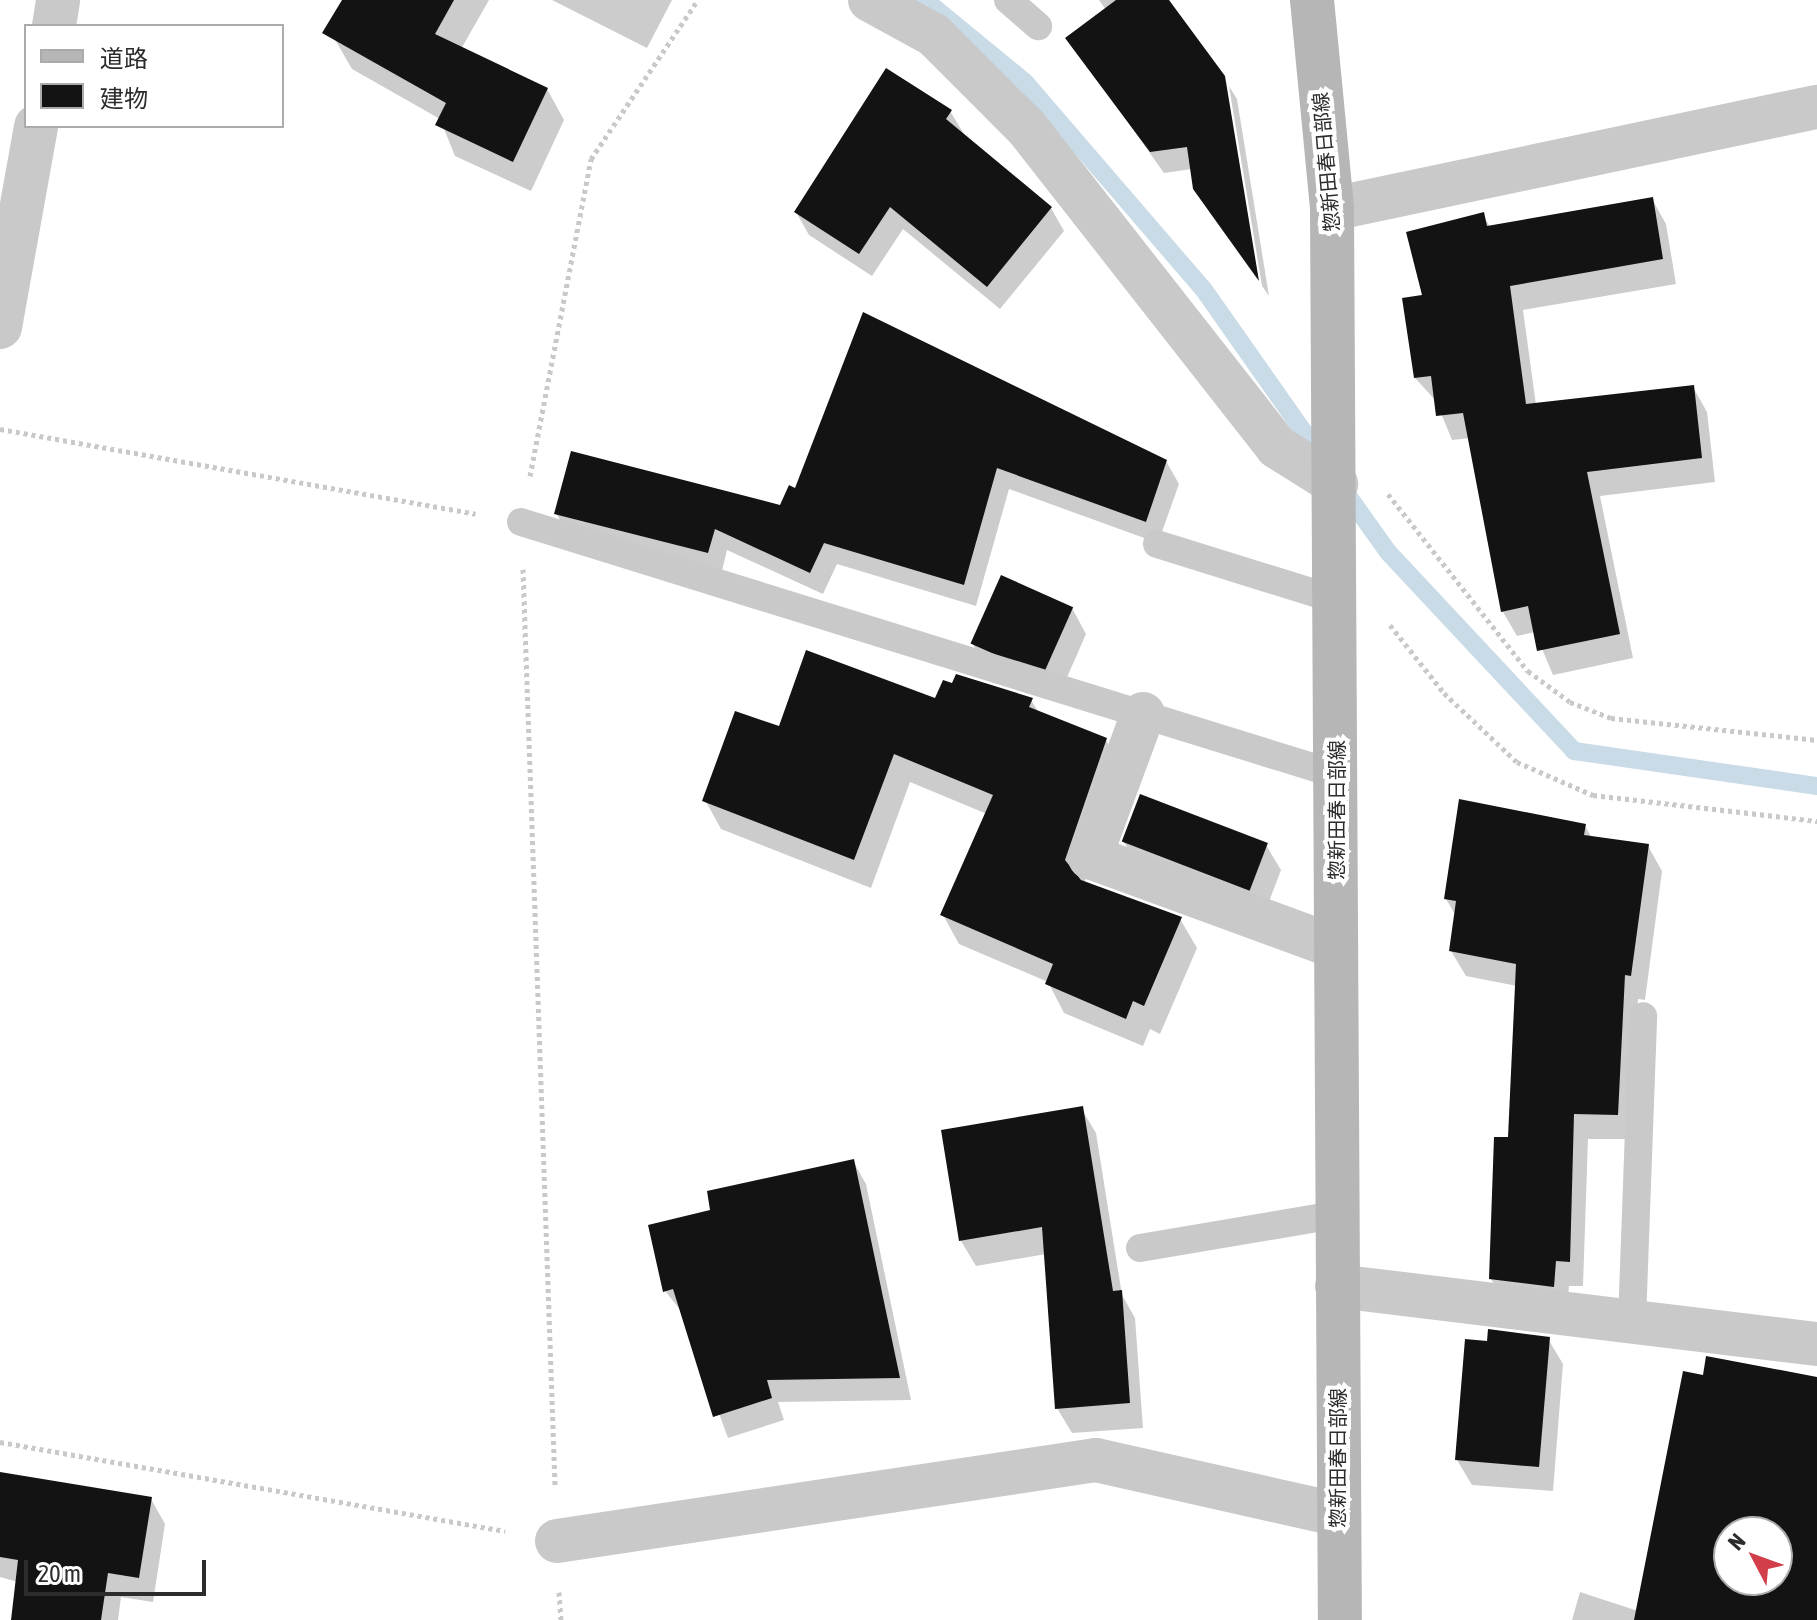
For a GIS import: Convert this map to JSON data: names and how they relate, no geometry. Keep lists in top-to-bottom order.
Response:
{
  "streets": {
    "main road": ["惣新田春日部線"]
  },
  "legend": ["道路", "建物"],
  "scale_bar": "20 m",
  "north": "top left"
}
